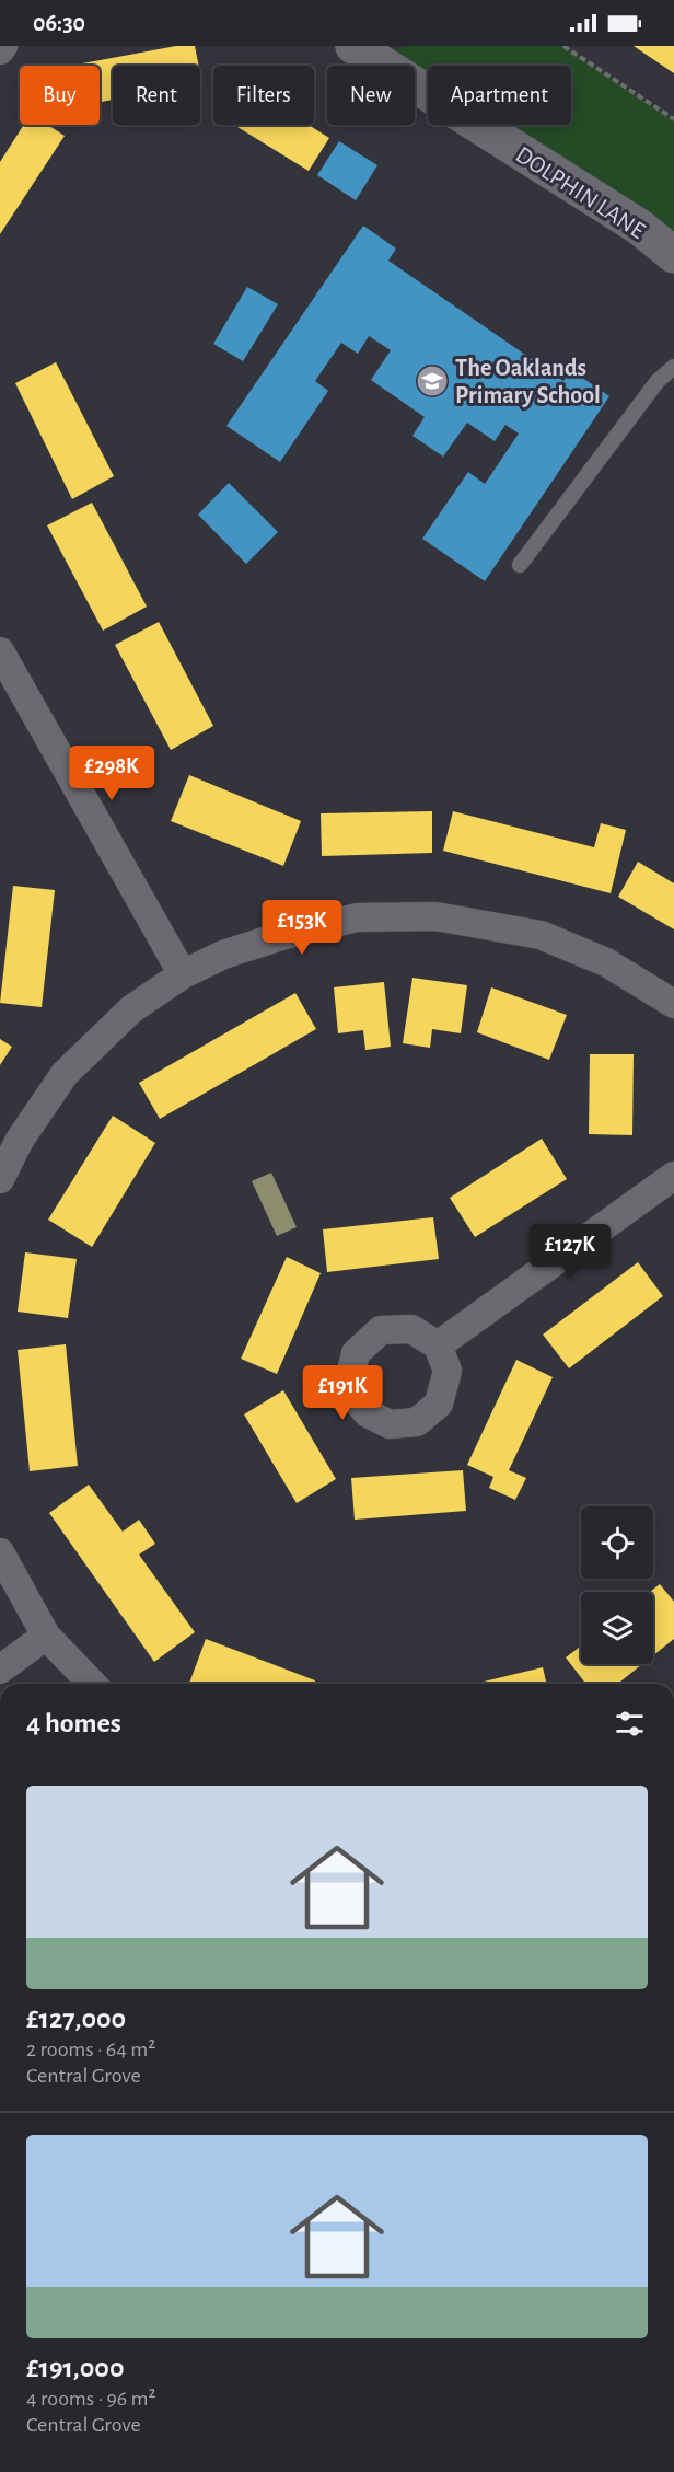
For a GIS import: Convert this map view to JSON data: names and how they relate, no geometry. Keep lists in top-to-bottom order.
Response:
{
  "streets": {
    "street": ["DOLPHIN LANE"]
  },
  "places": {
    "school or university": ["The Oaklands Primary School"]
  },
  "page": {
    "status": "06:30",
    "chip": [
      "Buy",
      "Rent",
      "Filters",
      "New",
      "Apartment"
    ],
    "price": [
      "£298K",
      "£153K",
      "£127K",
      "£191K"
    ],
    "heading": "4 homes",
    "list": [
      {
        "name": "£127,000",
        "note": "2 rooms · 64 m² · Central Grove"
      },
      {
        "name": "£191,000",
        "note": "4 rooms · 96 m² · Central Grove"
      }
    ]
  }
}
